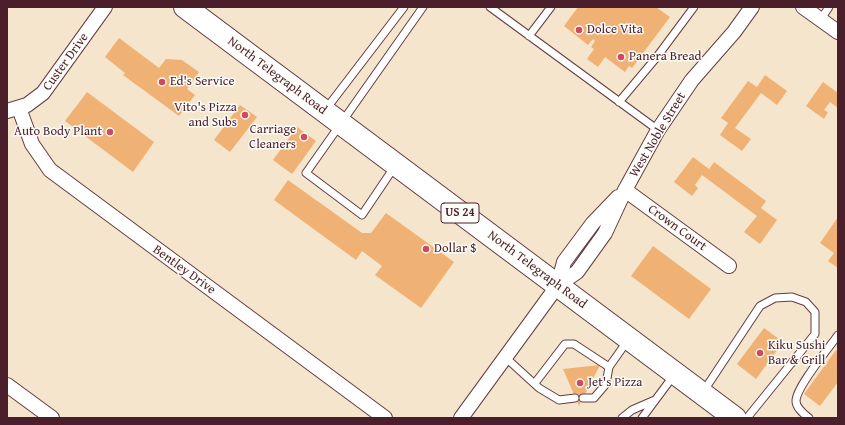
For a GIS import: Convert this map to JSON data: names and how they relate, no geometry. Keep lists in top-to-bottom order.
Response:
{
  "streets": {
    "main road": ["North Telegraph Road", "US 24"],
    "street": [
      "Custer Drive",
      "West Noble Street",
      "Crown Court",
      "Bentley Drive"
    ]
  },
  "crossings": [
    ["Custer Drive", "Bentley Drive"],
    ["North Telegraph Road", "West Noble Street"],
    ["West Noble Street", "Crown Court"]
  ],
  "places": [
    "Dolce Vita",
    "Panera Bread",
    "Ed's Service",
    "Vito's Pizza and Subs",
    "Auto Body Plant",
    "Carriage Cleaners",
    "Dollar $",
    "Kiku Sushi Bar & Grill",
    "Jet's Pizza"
  ]
}
